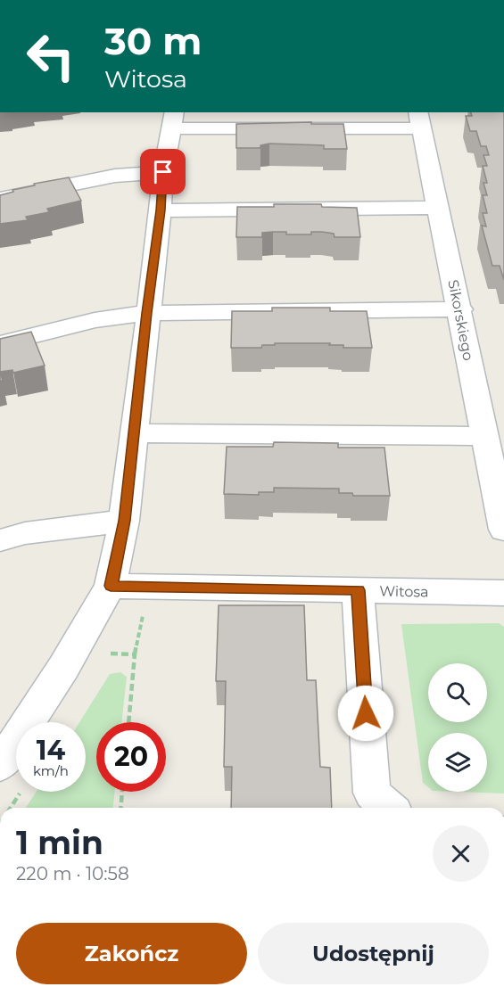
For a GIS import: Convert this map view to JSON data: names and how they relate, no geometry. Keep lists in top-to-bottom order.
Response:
{
  "streets": {
    "street": ["Sikorskiego", "Witosa"]
  },
  "page": {
    "turn": ["30 m", "Witosa"],
    "speed": "14 km/h",
    "limit": "20",
    "heading": ["1 min", "220 m · 10:58"],
    "buttons": ["Zakończ", "Udostępnij"]
  }
}
